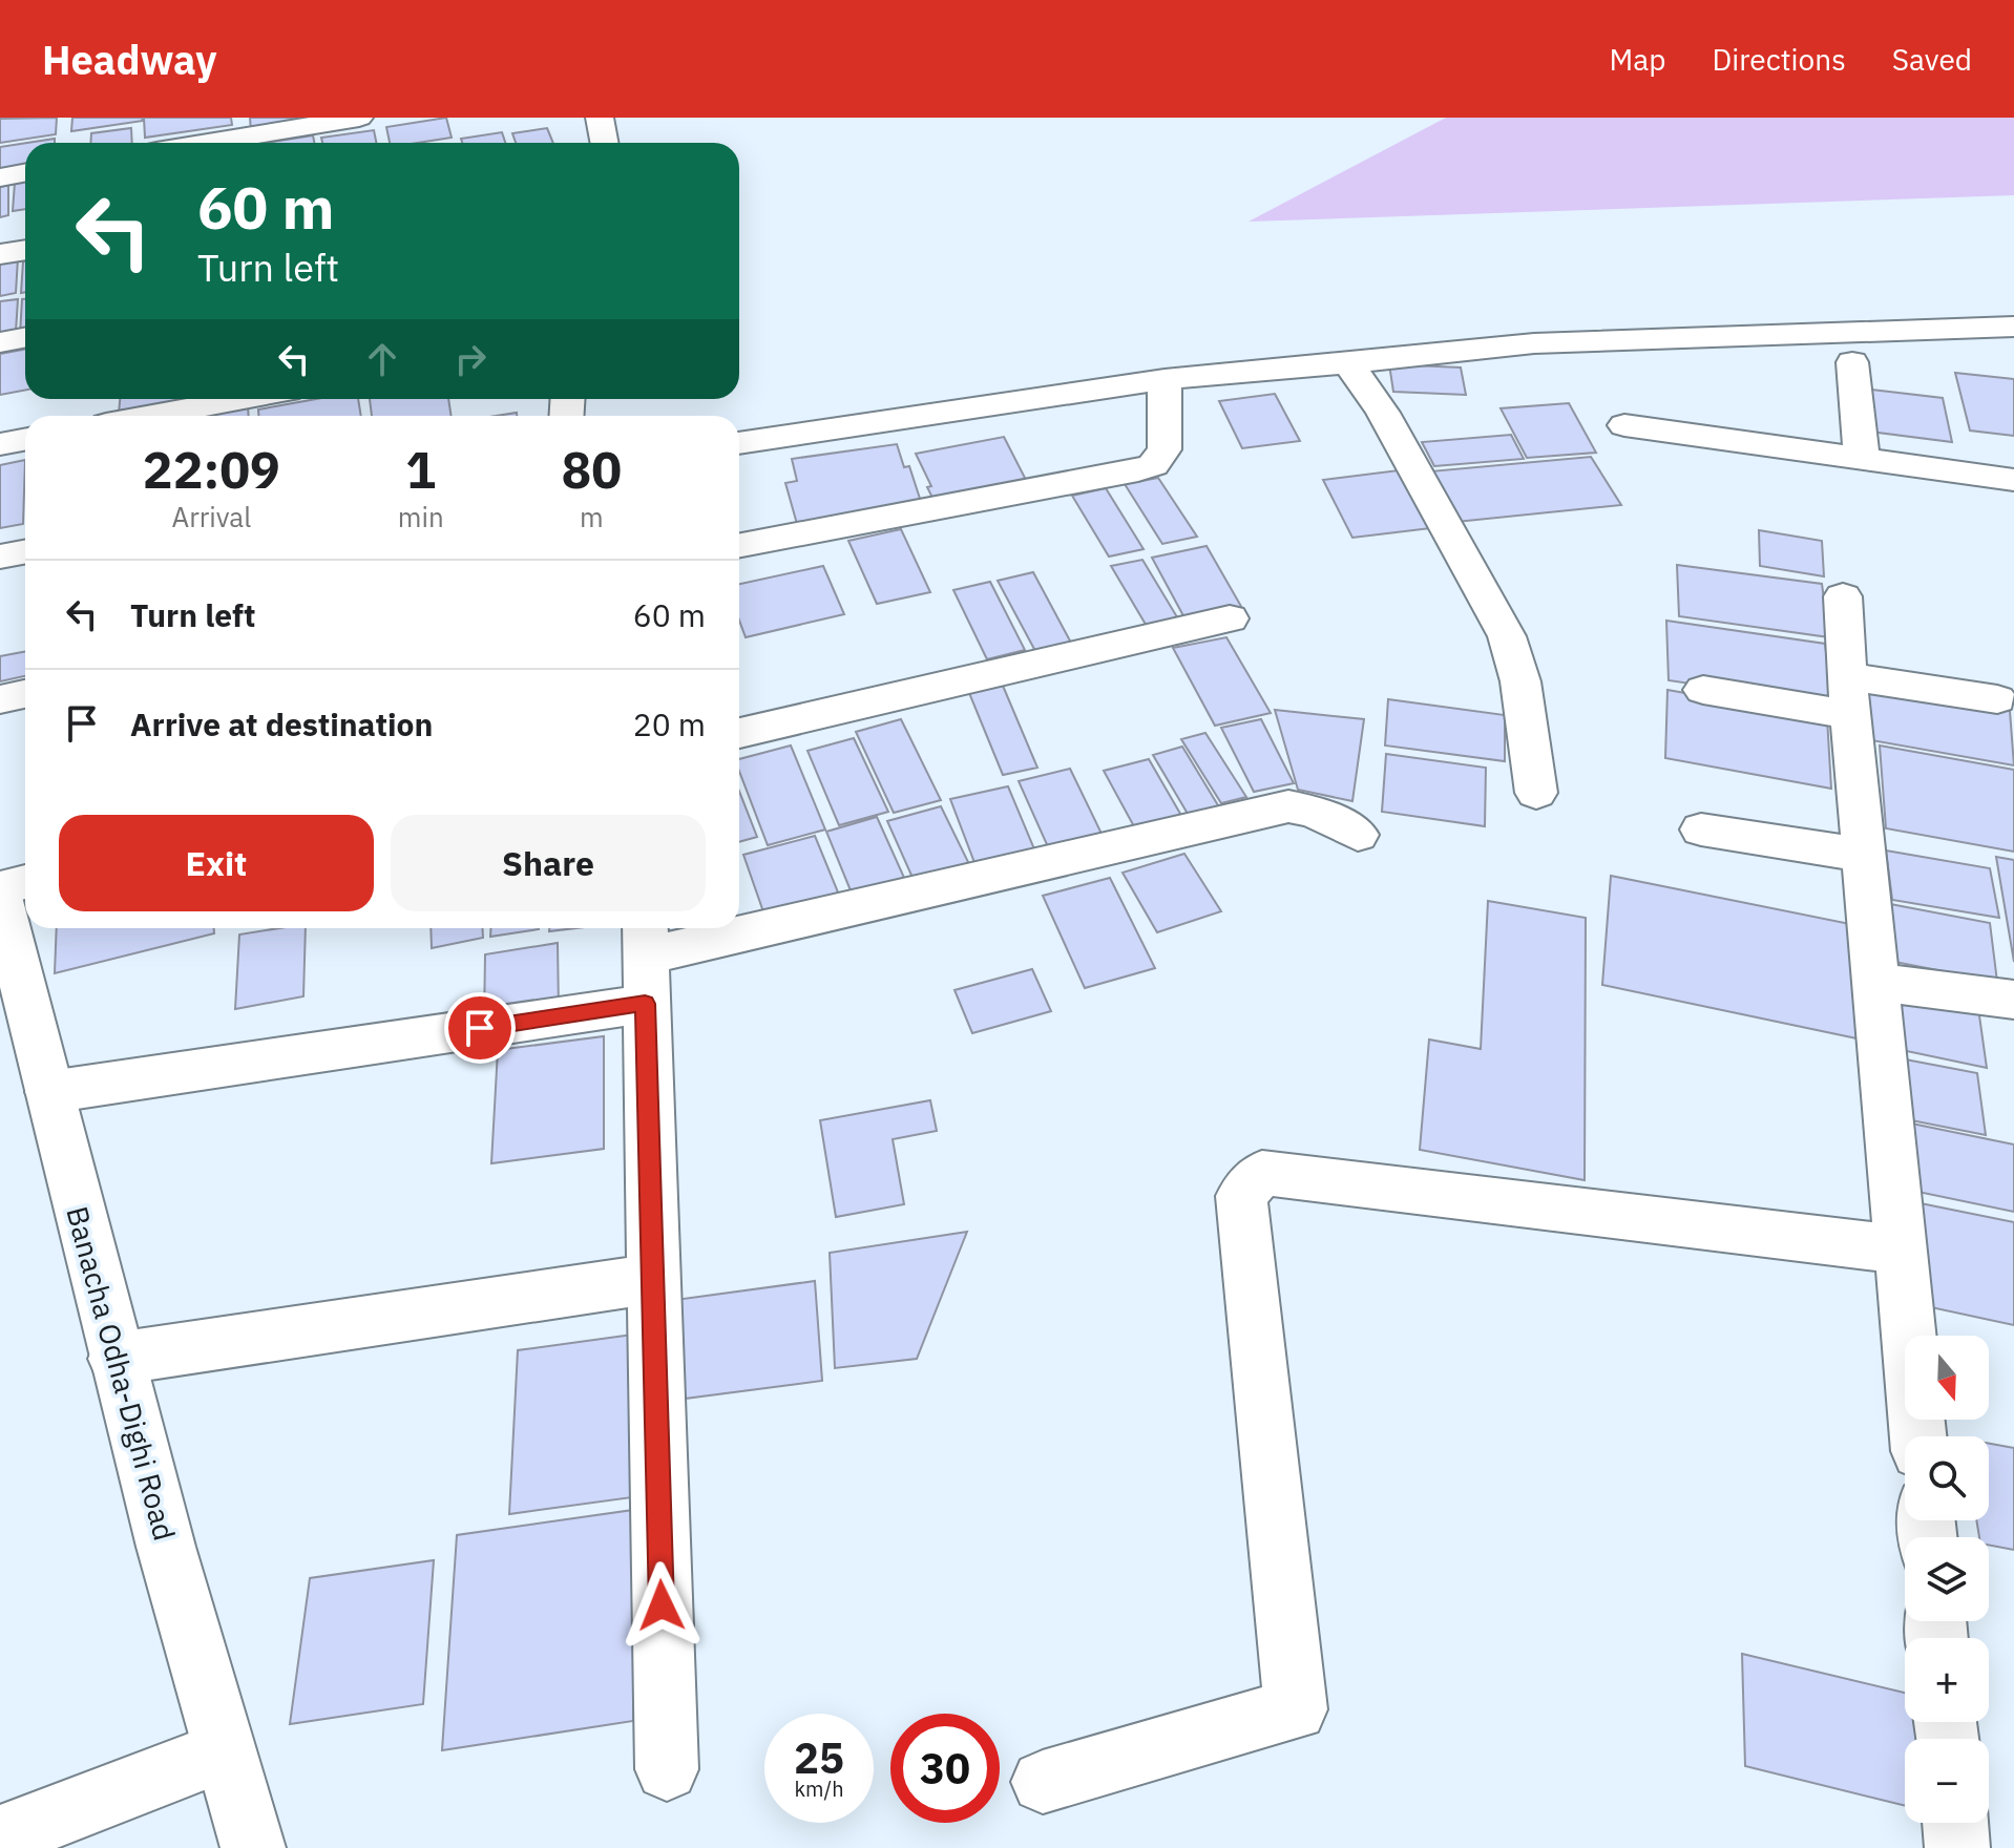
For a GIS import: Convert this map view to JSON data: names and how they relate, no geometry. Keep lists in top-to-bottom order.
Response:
{
  "streets": {
    "street": ["Banacha Odha-Dighi Road"]
  },
  "north": "bottom",
  "page": {
    "header": "Headway",
    "nav": ["Map", "Directions", "Saved"],
    "turn": ["60 m", "Turn left"],
    "eta": [
      "22:09",
      "Arrival",
      "1",
      "min",
      "80",
      "m"
    ],
    "list": [
      {
        "name": "Turn left",
        "value": "60 m"
      },
      {
        "name": "Arrive at destination",
        "value": "20 m"
      }
    ],
    "buttons": ["Exit", "Share"],
    "map_buttons": ["+", "−"],
    "speed": "25 km/h",
    "limit": "30"
  }
}
